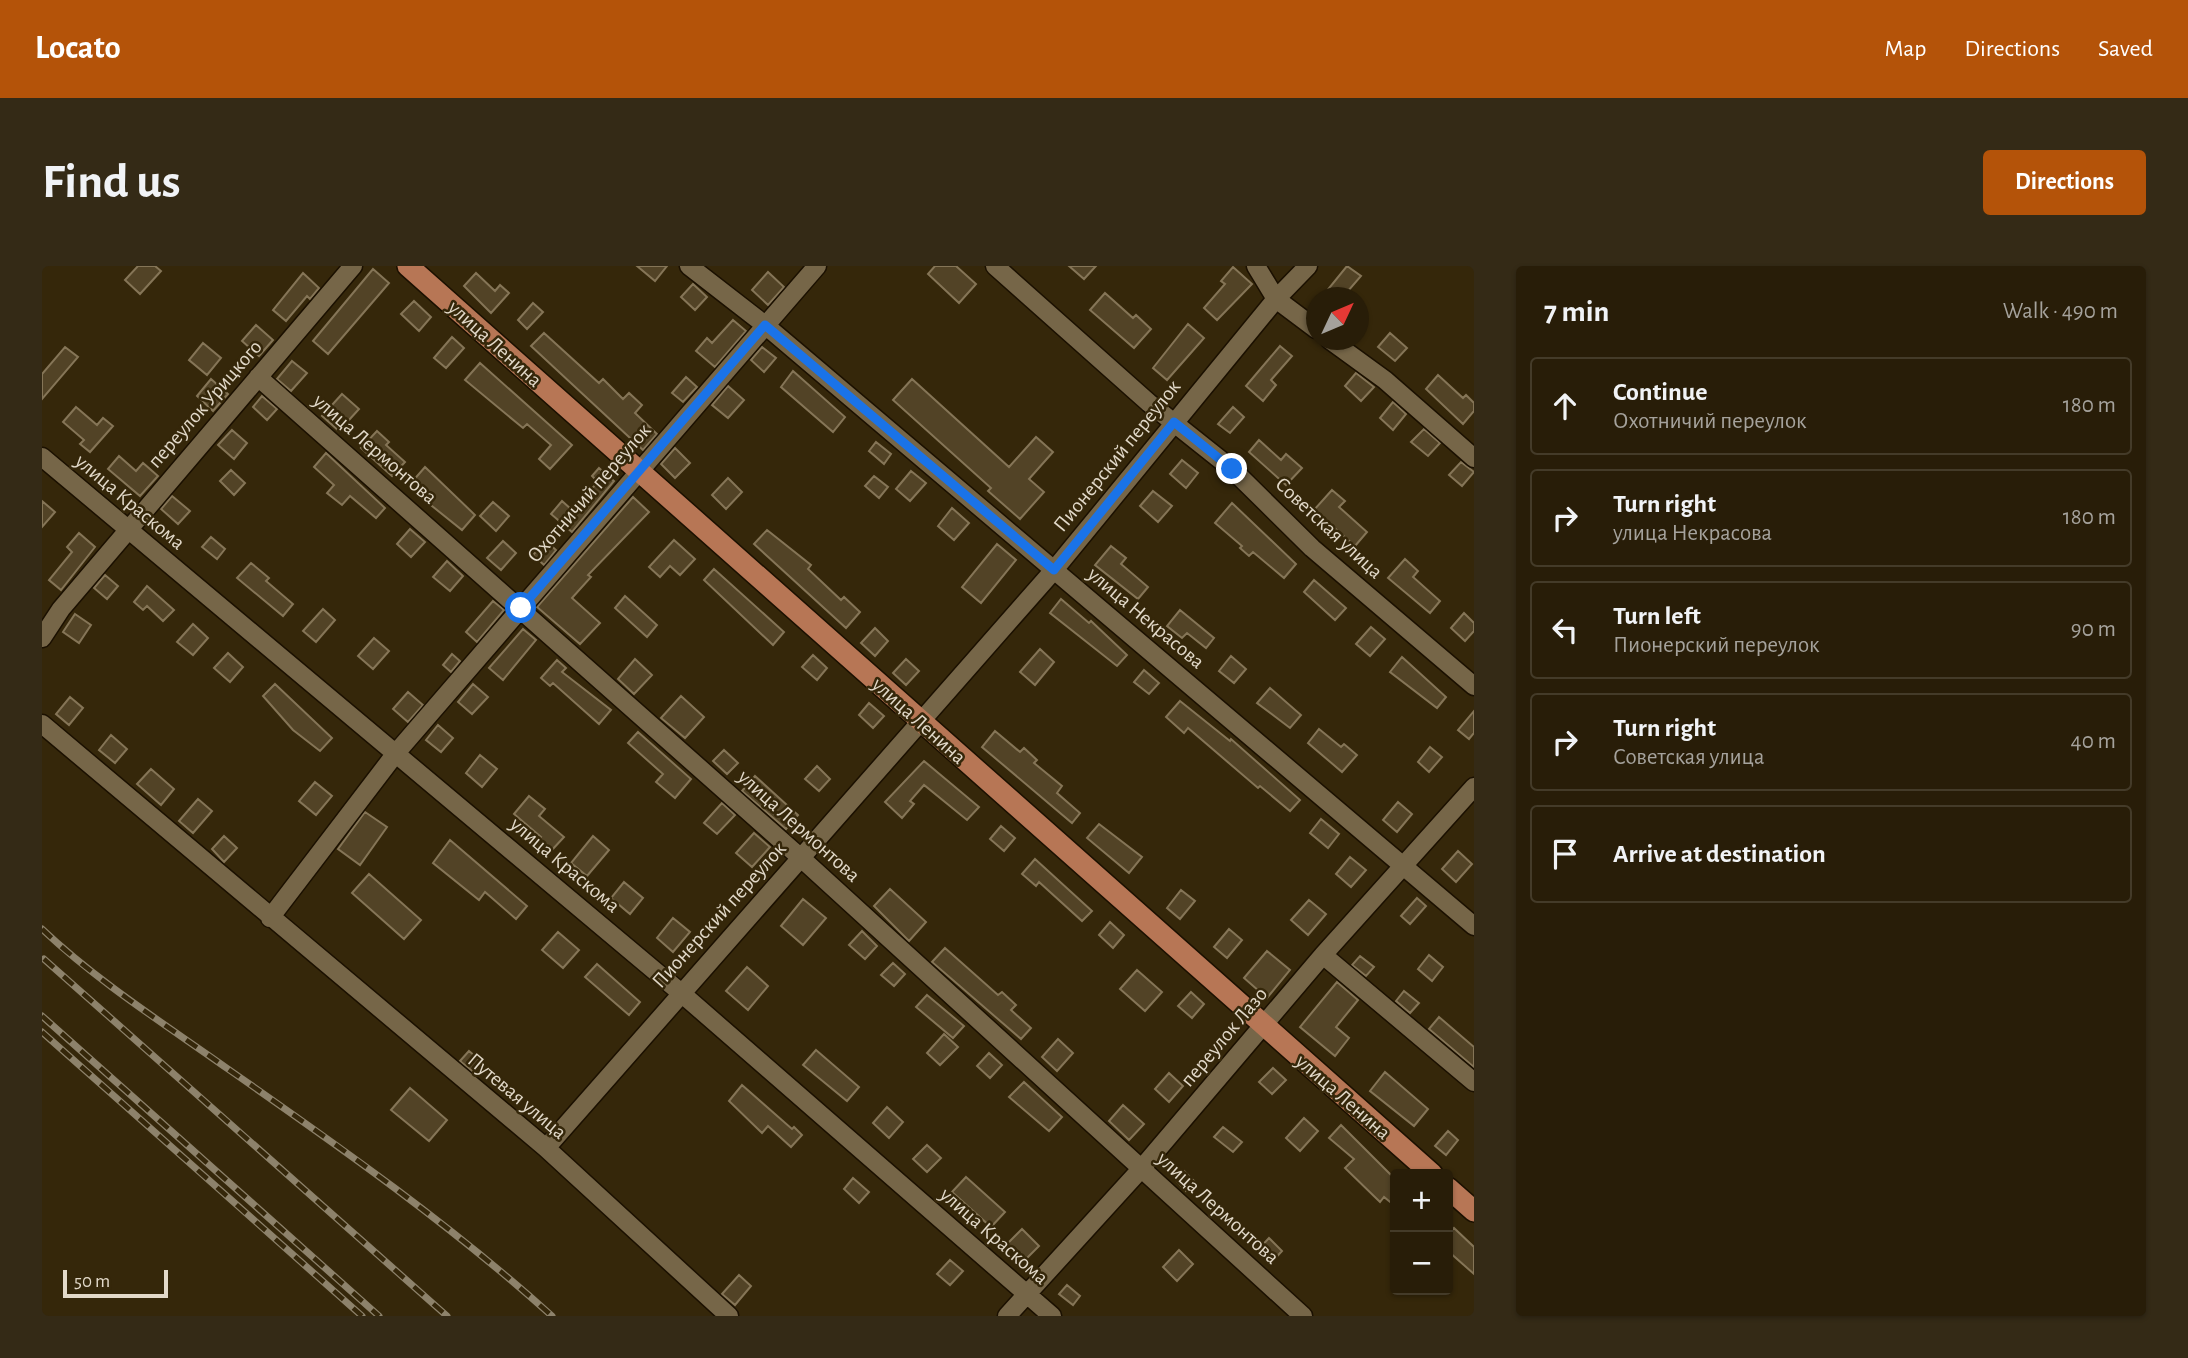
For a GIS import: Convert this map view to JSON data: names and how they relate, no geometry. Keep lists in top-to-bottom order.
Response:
{
  "streets": {
    "main road": ["улица Ленина"],
    "street": [
      "переулок Урицкого",
      "улица Лермонтова",
      "Пионерский переулок",
      "Охотничий переулок",
      "улица Краскома",
      "Советская улица",
      "улица Некрасова",
      "переулок Лазо",
      "Путевая улица"
    ]
  },
  "crossings": [
    ["улица Ленина", "Пионерский переулок"],
    ["улица Ленина", "Охотничий переулок"],
    ["улица Ленина", "переулок Лазо"],
    ["переулок Урицкого", "улица Лермонтова"],
    ["переулок Урицкого", "улица Краскома"],
    ["улица Лермонтова", "Пионерский переулок"],
    ["улица Лермонтова", "Охотничий переулок"],
    ["улица Лермонтова", "переулок Лазо"],
    ["Пионерский переулок", "улица Краскома"],
    ["Пионерский переулок", "Советская улица"],
    ["Пионерский переулок", "улица Некрасова"],
    ["Пионерский переулок", "Путевая улица"],
    ["Охотничий переулок", "улица Краскома"],
    ["Охотничий переулок", "улица Некрасова"],
    ["Охотничий переулок", "Путевая улица"],
    ["улица Краскома", "переулок Лазо"],
    ["улица Некрасова", "переулок Лазо"]
  ],
  "scale_bar": "50 m",
  "north": "top right",
  "page": {
    "header": "Locato",
    "nav": ["Map", "Directions", "Saved"],
    "buttons": "Directions",
    "title": "Find us",
    "heading": ["7 min", "Walk · 490 m"],
    "list": [
      ["Continue", "Охотничий переулок", "180 m"],
      ["Turn right", "улица Некрасова", "180 m"],
      ["Turn left", "Пионерский переулок", "90 m"],
      ["Turn right", "Советская улица", "40 m"],
      "Arrive at destination"
    ],
    "map_buttons": ["+", "−"],
    "scale": "50 m"
  }
}
